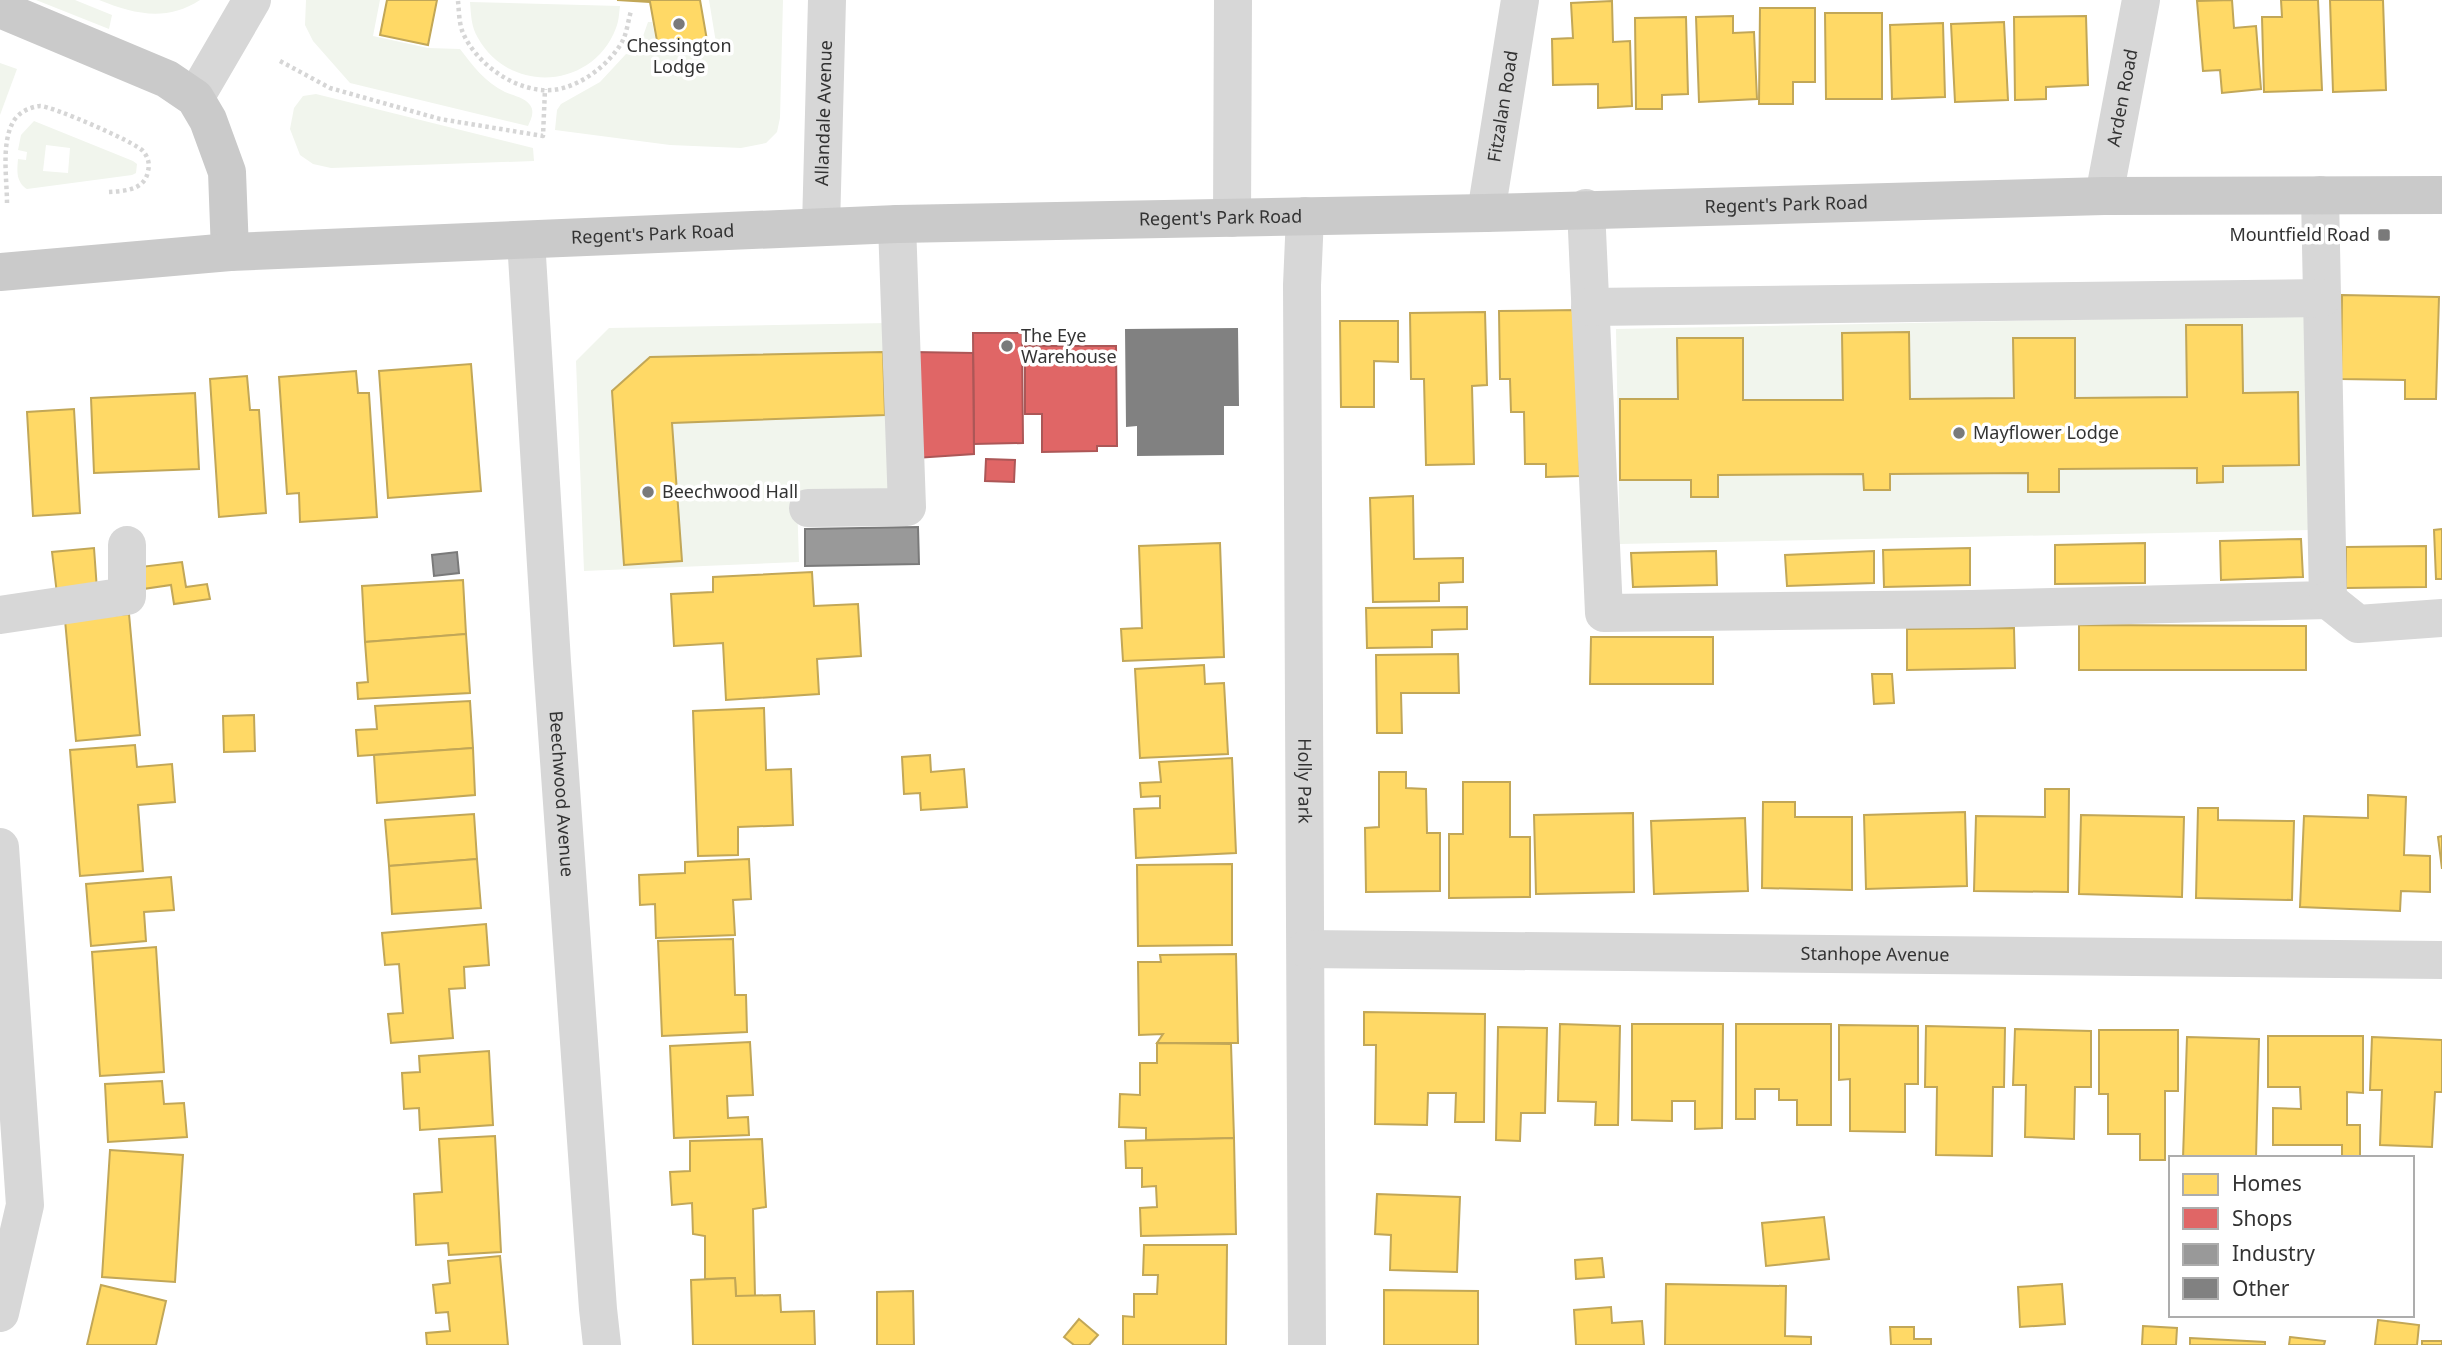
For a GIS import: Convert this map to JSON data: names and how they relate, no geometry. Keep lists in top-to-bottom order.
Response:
{
  "streets": {
    "main road": ["Regent's Park Road"],
    "street": [
      "Arden Road",
      "Fitzalan Road",
      "Allandale Avenue",
      "Holly Park",
      "Beechwood Avenue",
      "Stanhope Avenue"
    ]
  },
  "crossings": [
    ["Arden Road", "Regent's Park Road"],
    ["Fitzalan Road", "Regent's Park Road"],
    ["Allandale Avenue", "Regent's Park Road"],
    ["Regent's Park Road", "Holly Park"],
    ["Regent's Park Road", "Beechwood Avenue"],
    ["Holly Park", "Stanhope Avenue"]
  ],
  "places": {
    "other": [
      "Chessington Lodge",
      "The Eye Warehouse",
      "Mayflower Lodge",
      "Beechwood Hall"
    ],
    "transit": ["Mountfield Road"]
  },
  "legend": [
    "Homes",
    "Shops",
    "Industry",
    "Other"
  ]
}
